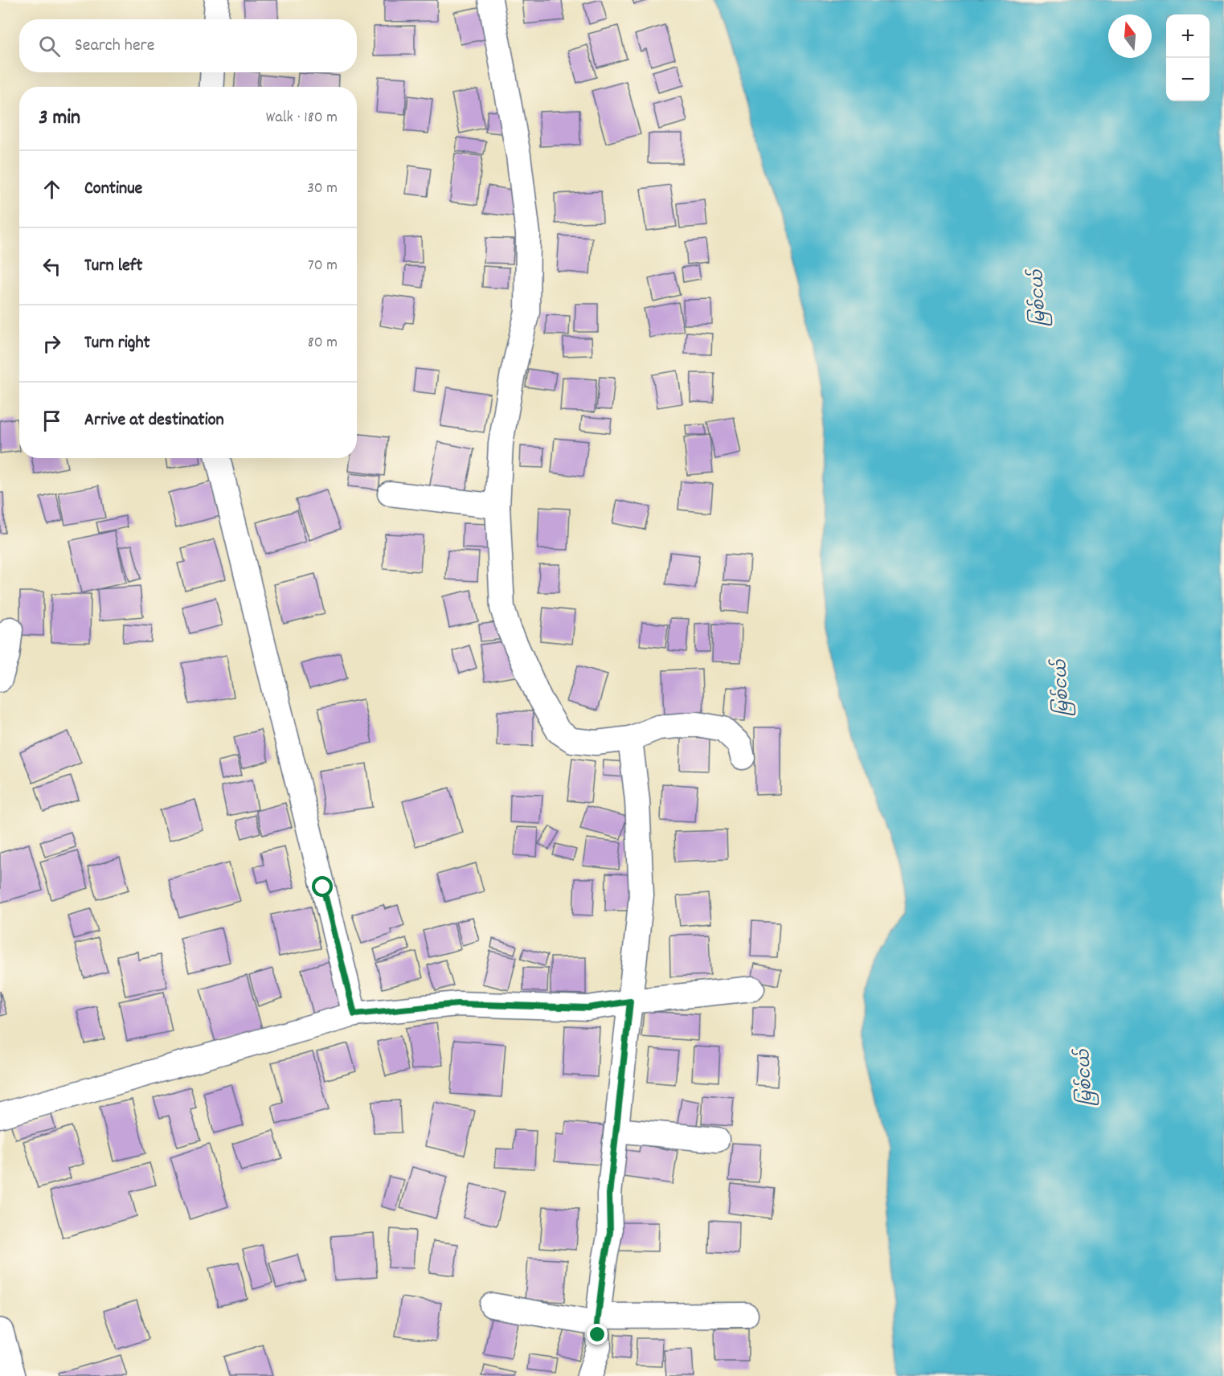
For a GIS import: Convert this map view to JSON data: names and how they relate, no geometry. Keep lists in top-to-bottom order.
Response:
{
  "water": ["မြစ်ငယ်"],
  "north": "top",
  "page": {
    "map_buttons": ["+", "−"],
    "search": "Search here",
    "heading": ["3 min", "Walk · 180 m"],
    "list": [
      ["Continue", "30 m"],
      ["Turn left", "70 m"],
      ["Turn right", "80 m"],
      "Arrive at destination"
    ]
  }
}
